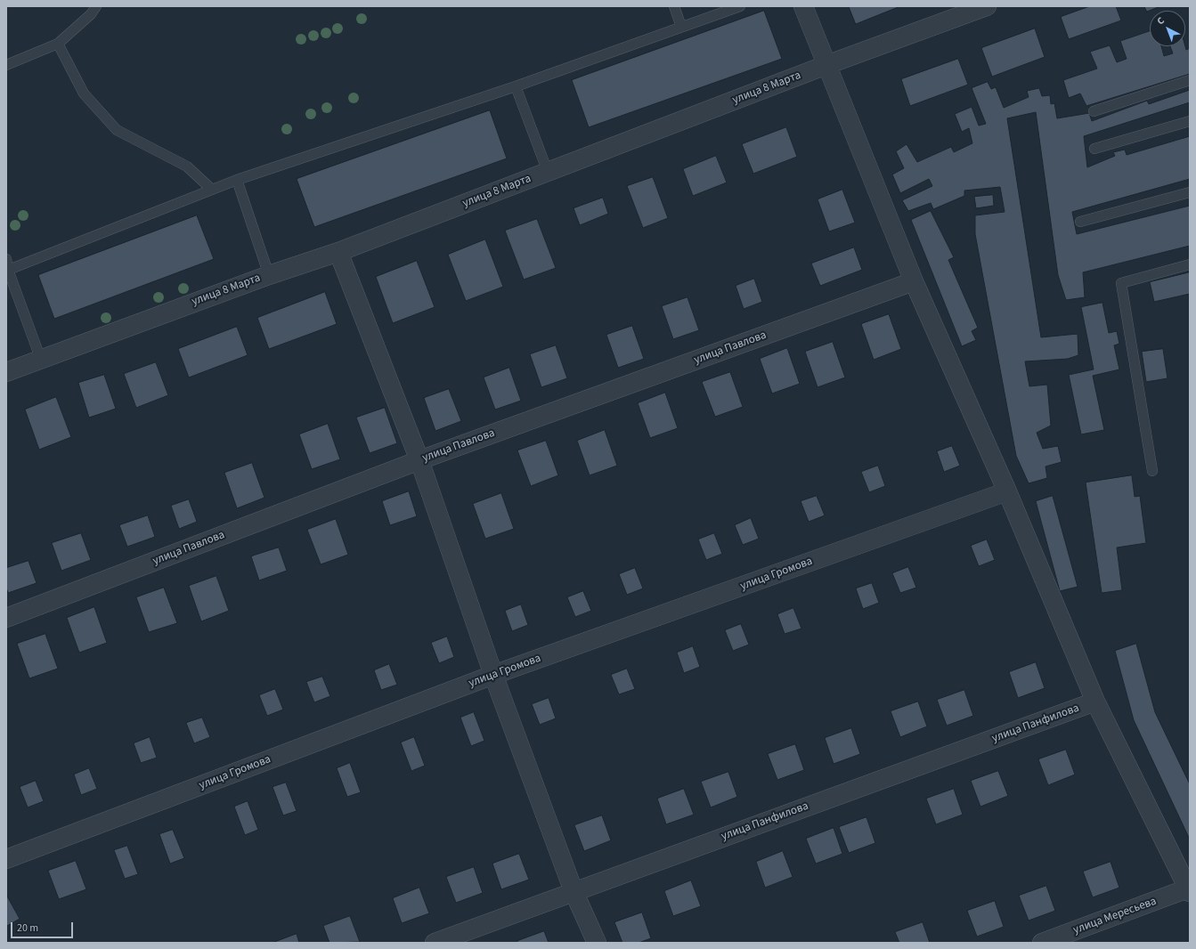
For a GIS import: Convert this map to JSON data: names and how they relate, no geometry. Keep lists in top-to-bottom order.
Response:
{
  "streets": {
    "street": [
      "улица 8 Марта",
      "улица Павлова",
      "улица Громова",
      "улица Панфилова",
      "улица Мересьева"
    ]
  },
  "scale_bar": "20 m",
  "north": "top left"
}
